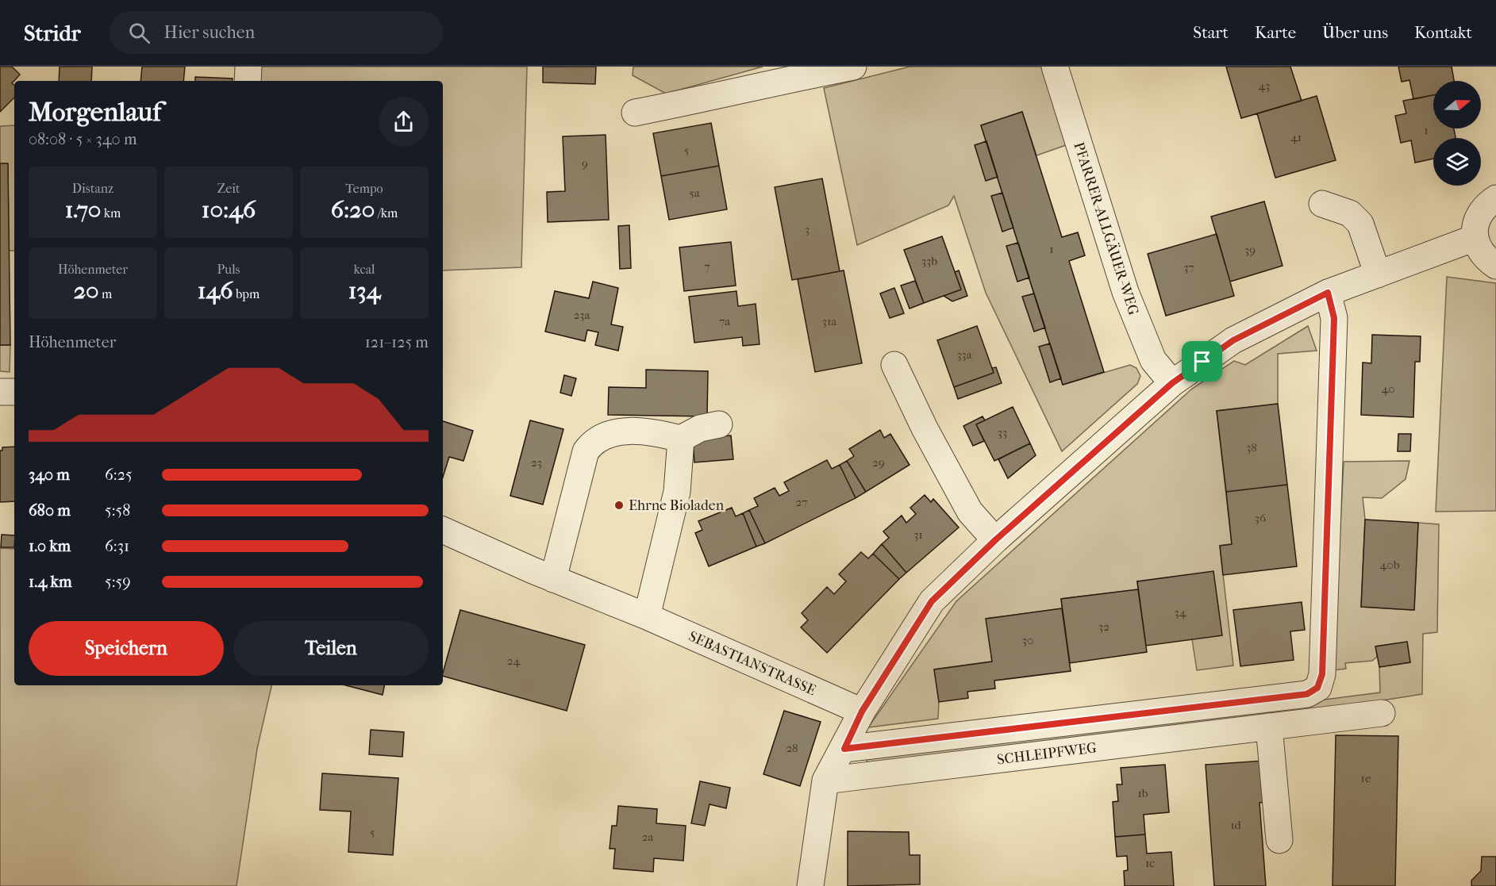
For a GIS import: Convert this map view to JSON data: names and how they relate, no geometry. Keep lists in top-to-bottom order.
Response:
{
  "streets": {
    "street": ["PFARRER-ALLGÄUER-WEG", "SEBASTIANSTRASSE", "SCHLEIPFWEG"]
  },
  "places": ["Ehrne Bioladen"],
  "house_numbers": [
    "43",
    "1",
    "41",
    "5",
    "9",
    "5a",
    "3",
    "1",
    "39",
    "33b",
    "7",
    "37",
    "23a",
    "7a",
    "31a",
    "33a",
    "40",
    "33",
    "38",
    "23",
    "29",
    "27",
    "36",
    "31",
    "40b",
    "34",
    "32",
    "30",
    "24",
    "28",
    "1e",
    "1b",
    "1d",
    "5",
    "2a",
    "1c"
  ],
  "north": "right",
  "page": {
    "header": "Stridr",
    "search": "Hier suchen",
    "nav": [
      "Start",
      "Karte",
      "Über uns",
      "Kontakt"
    ],
    "heading": ["Morgenlauf", "08:08 · 5 × 340 m"],
    "stats": [
      ["Distanz", "1.70 km"],
      ["Zeit", "10:46"],
      ["Tempo", "6:20 /km"],
      ["Höhenmeter", "20 m"],
      ["Puls", "146 bpm"],
      ["kcal", "134"]
    ],
    "chart": ["Höhenmeter", "121–125 m"],
    "list": [
      {
        "name": "340 m",
        "note": "6:25"
      },
      {
        "name": "680 m",
        "note": "5:58"
      },
      {
        "name": "1.0 km",
        "note": "6:31"
      },
      {
        "name": "1.4 km",
        "note": "5:59"
      }
    ],
    "buttons": ["Speichern", "Teilen"]
  }
}
